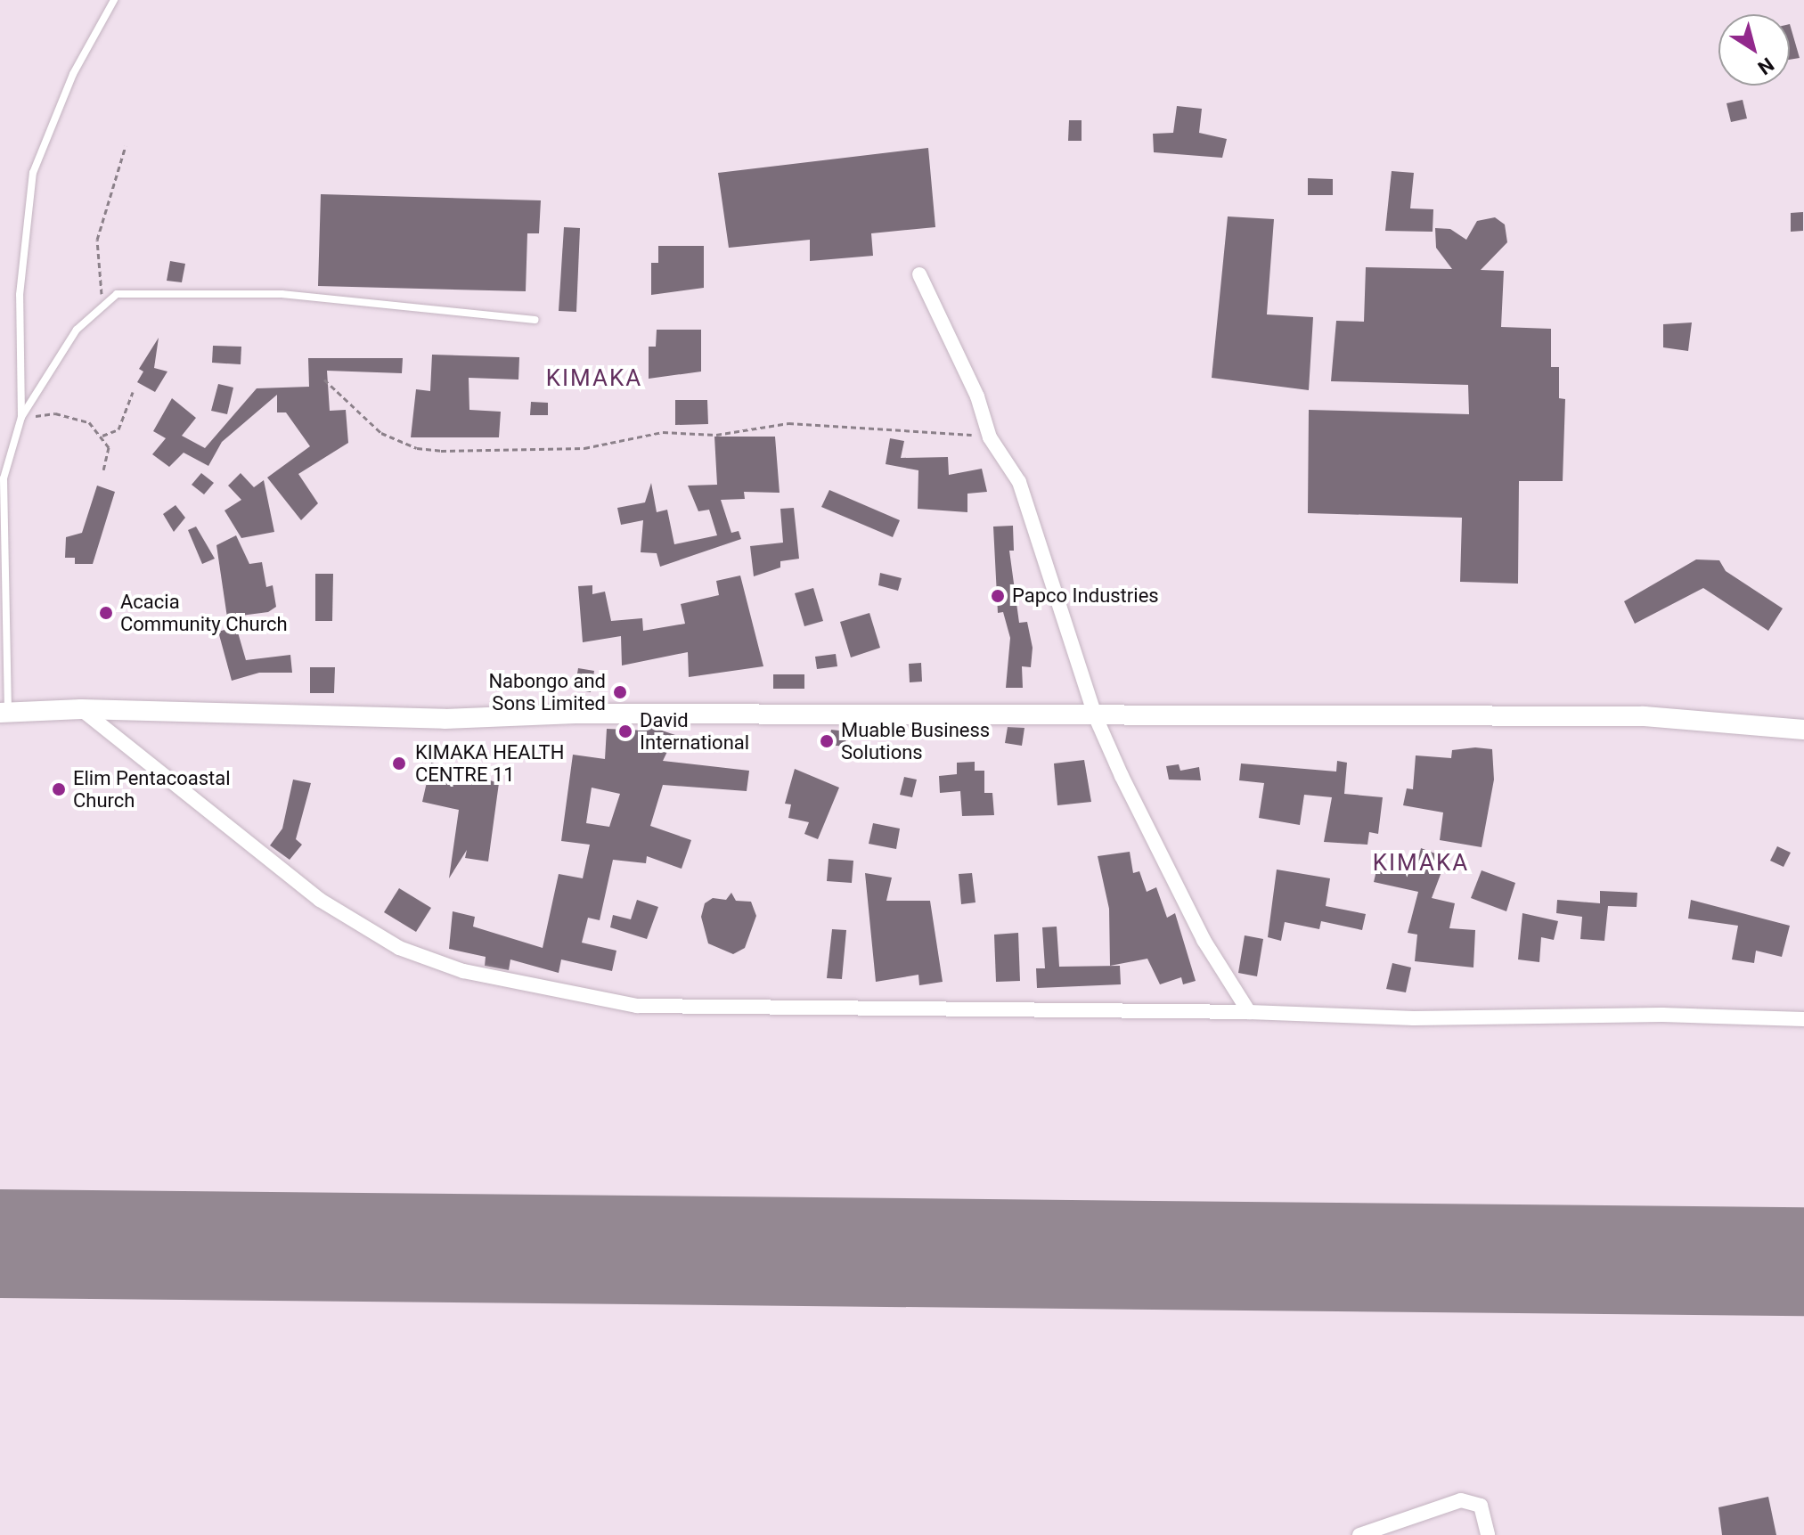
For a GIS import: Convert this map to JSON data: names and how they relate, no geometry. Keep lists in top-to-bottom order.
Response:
{
  "districts": ["KIMAKA", "KIMAKA"],
  "places": [
    "Papco Industries",
    "Acacia Community Church",
    "Nabongo and Sons Limited",
    "David International",
    "Muable Business Solutions",
    "KIMAKA HEALTH CENTRE 11",
    "Elim Pentacoastal Church"
  ],
  "north": "bottom right"
}
